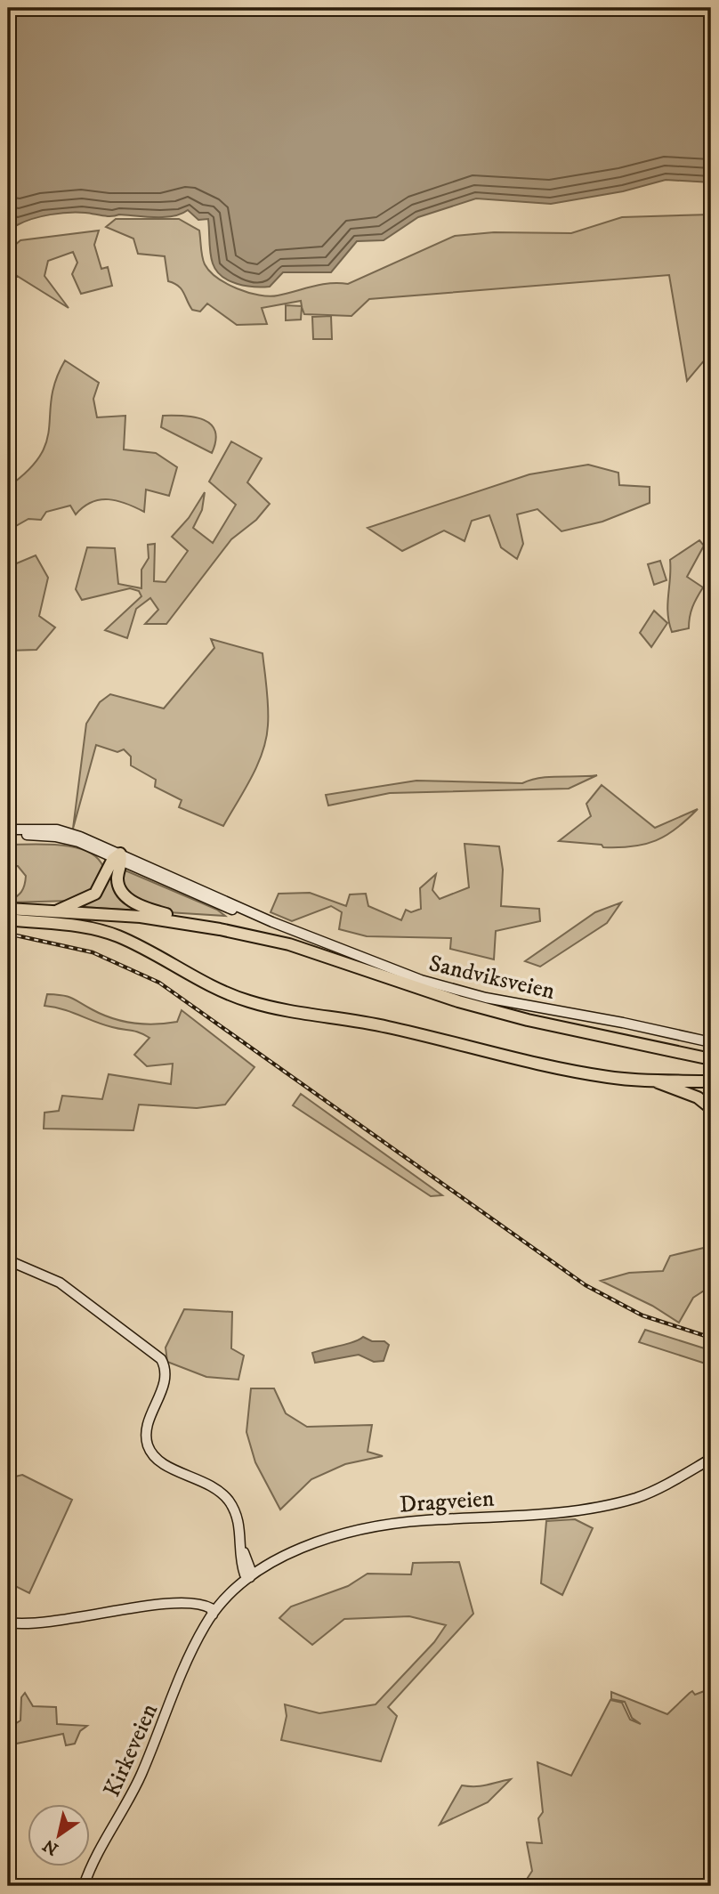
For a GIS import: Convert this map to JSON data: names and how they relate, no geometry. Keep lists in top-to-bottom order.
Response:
{
  "streets": {
    "main road": ["Sandviksveien", "Dragveien", "Kirkeveien"]
  },
  "crossings": [
    ["Dragveien", "Kirkeveien"]
  ],
  "north": "bottom left"
}
